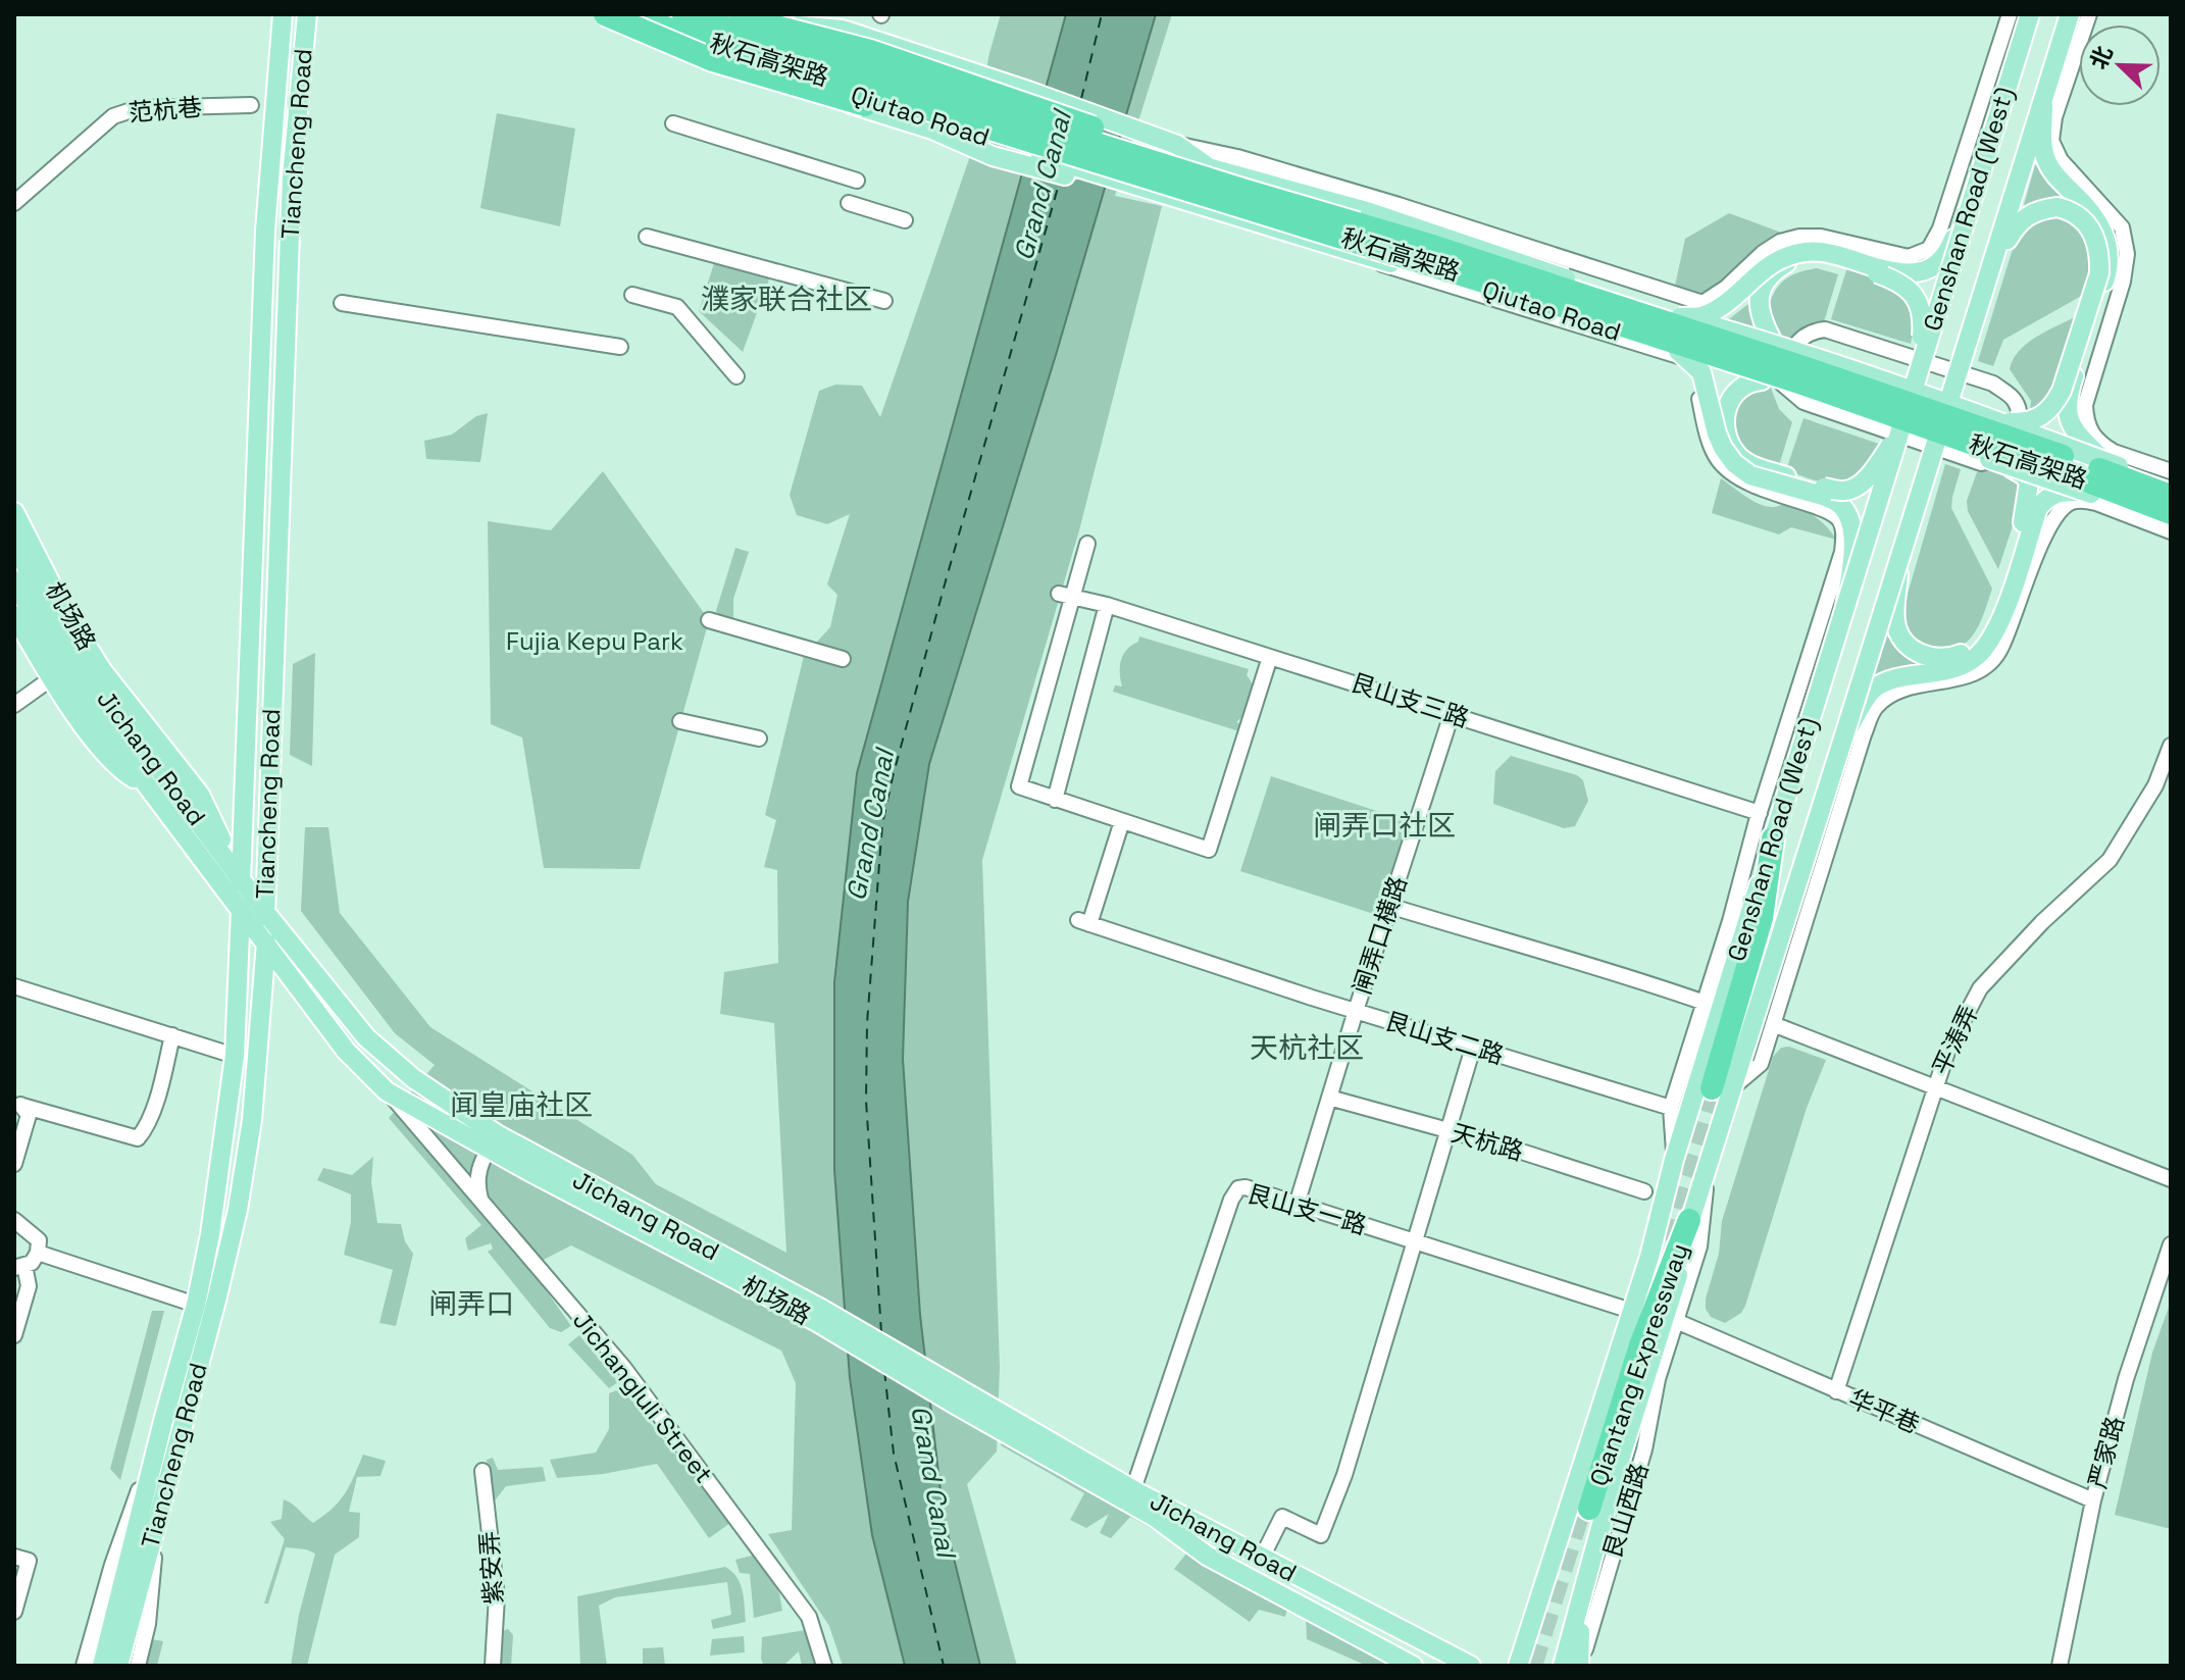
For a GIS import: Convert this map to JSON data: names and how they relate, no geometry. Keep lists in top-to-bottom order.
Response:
{
  "streets": {
    "highway": ["秋石高架路", "Qiantang Expressway"],
    "main road": [
      "Qiutao Road",
      "Tiancheng Road",
      "Genshan Road (West)",
      "机场路",
      "Jichang Road"
    ],
    "street": [
      "范杭巷",
      "艮山支三路",
      "闸弄口横路",
      "艮山支二路",
      "平涛弄",
      "天杭路",
      "艮山支一路",
      "Jichangluli Street",
      "华平巷",
      "严家路",
      "艮山西路",
      "紫安弄"
    ]
  },
  "crossings": [
    ["Tiancheng Road", "机场路"],
    ["Tiancheng Road", "Jichang Road"],
    ["Genshan Road (West)", "艮山支一路"],
    ["Genshan Road (West)", "Qiantang Expressway"],
    ["Genshan Road (West)", "艮山西路"],
    ["机场路", "Jichang Road"],
    ["机场路", "Jichangluli Street"],
    ["艮山支三路", "闸弄口横路"],
    ["Jichang Road", "艮山支一路"],
    ["闸弄口横路", "艮山支二路"],
    ["闸弄口横路", "天杭路"],
    ["闸弄口横路", "艮山支一路"],
    ["平涛弄", "华平巷"],
    ["华平巷", "严家路"],
    ["华平巷", "艮山西路"]
  ],
  "districts": [
    "濮家联合社区",
    "闸弄口社区",
    "天杭社区",
    "闻皇庙社区",
    "闸弄口"
  ],
  "water": ["Grand Canal"],
  "parks": ["Fujia Kepu Park"],
  "north": "top left"
}
